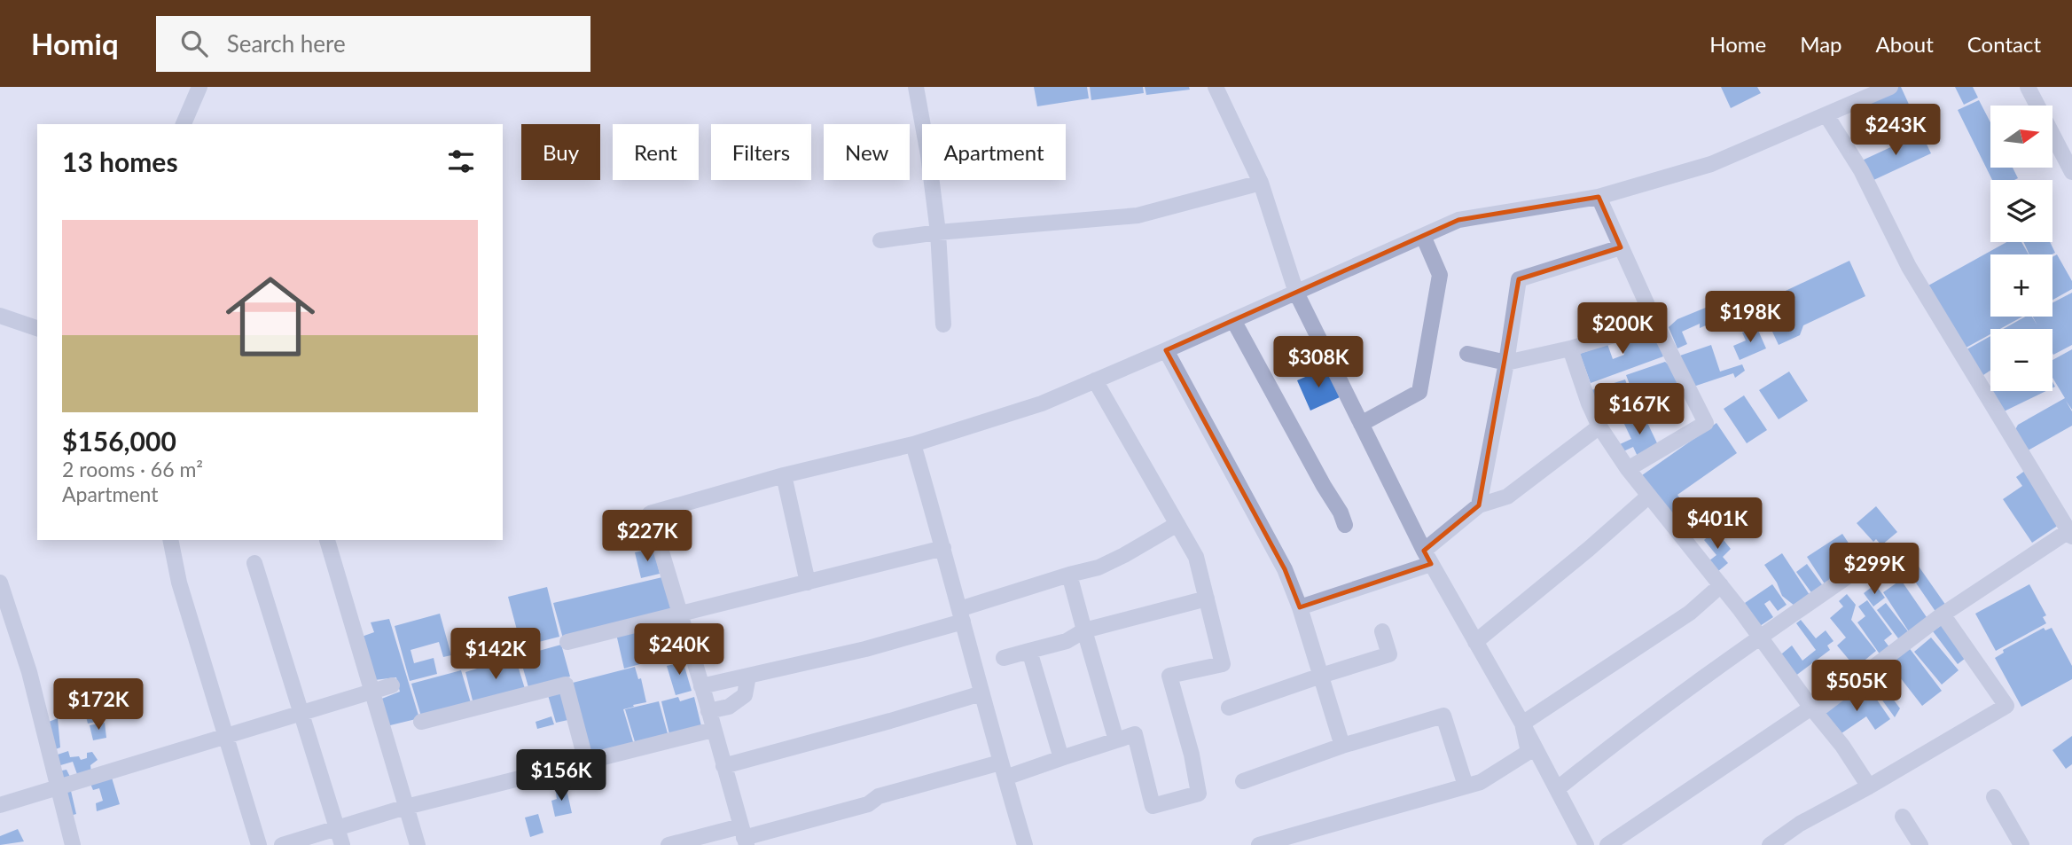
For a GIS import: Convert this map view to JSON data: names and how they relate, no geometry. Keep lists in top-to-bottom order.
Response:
{
  "north": "right",
  "page": {
    "header": "Homiq",
    "search": "Search here",
    "nav": [
      "Home",
      "Map",
      "About",
      "Contact"
    ],
    "price": [
      "$243K",
      "$198K",
      "$200K",
      "$308K",
      "$167K",
      "$401K",
      "$227K",
      "$299K",
      "$240K",
      "$142K",
      "$505K",
      "$172K",
      "$156K"
    ],
    "map_buttons": ["+", "−"],
    "chip": [
      "Buy",
      "Rent",
      "Filters",
      "New",
      "Apartment"
    ],
    "heading": "13 homes",
    "list": [
      {
        "name": "$156,000",
        "note": "2 rooms · 66 m² · Apartment"
      }
    ]
  }
}
